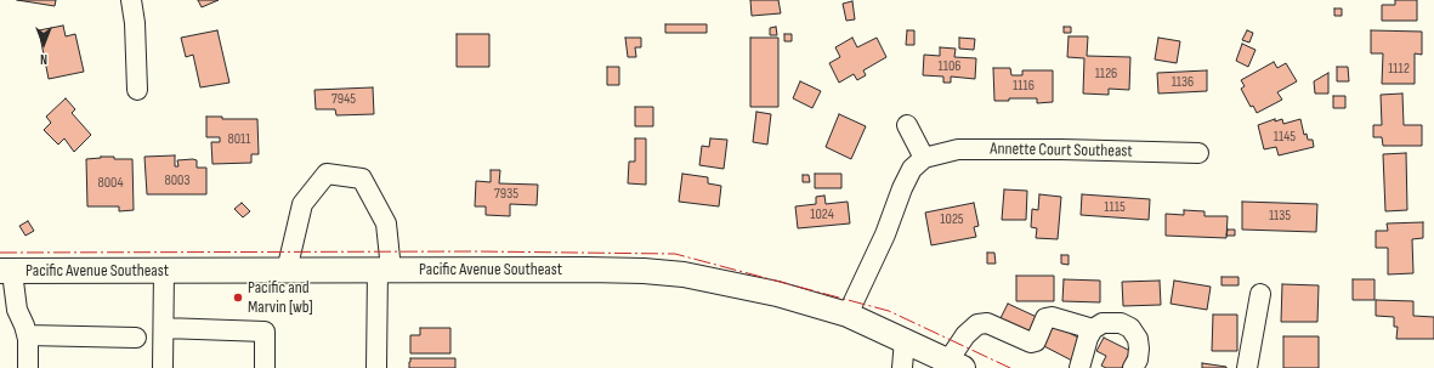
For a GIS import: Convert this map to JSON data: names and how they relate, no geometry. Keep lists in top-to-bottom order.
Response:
{
  "streets": {
    "main road": ["Pacific Avenue Southeast"],
    "street": ["Annette Court Southeast"]
  },
  "places": ["Pacific and Marvin [wb]"],
  "house_numbers": [
    "1106",
    "1112",
    "1126",
    "1136",
    "1116",
    "7945",
    "1145",
    "8011",
    "8003",
    "8004",
    "7935",
    "1115",
    "1024",
    "1135",
    "1025"
  ],
  "north": "bottom"
}
